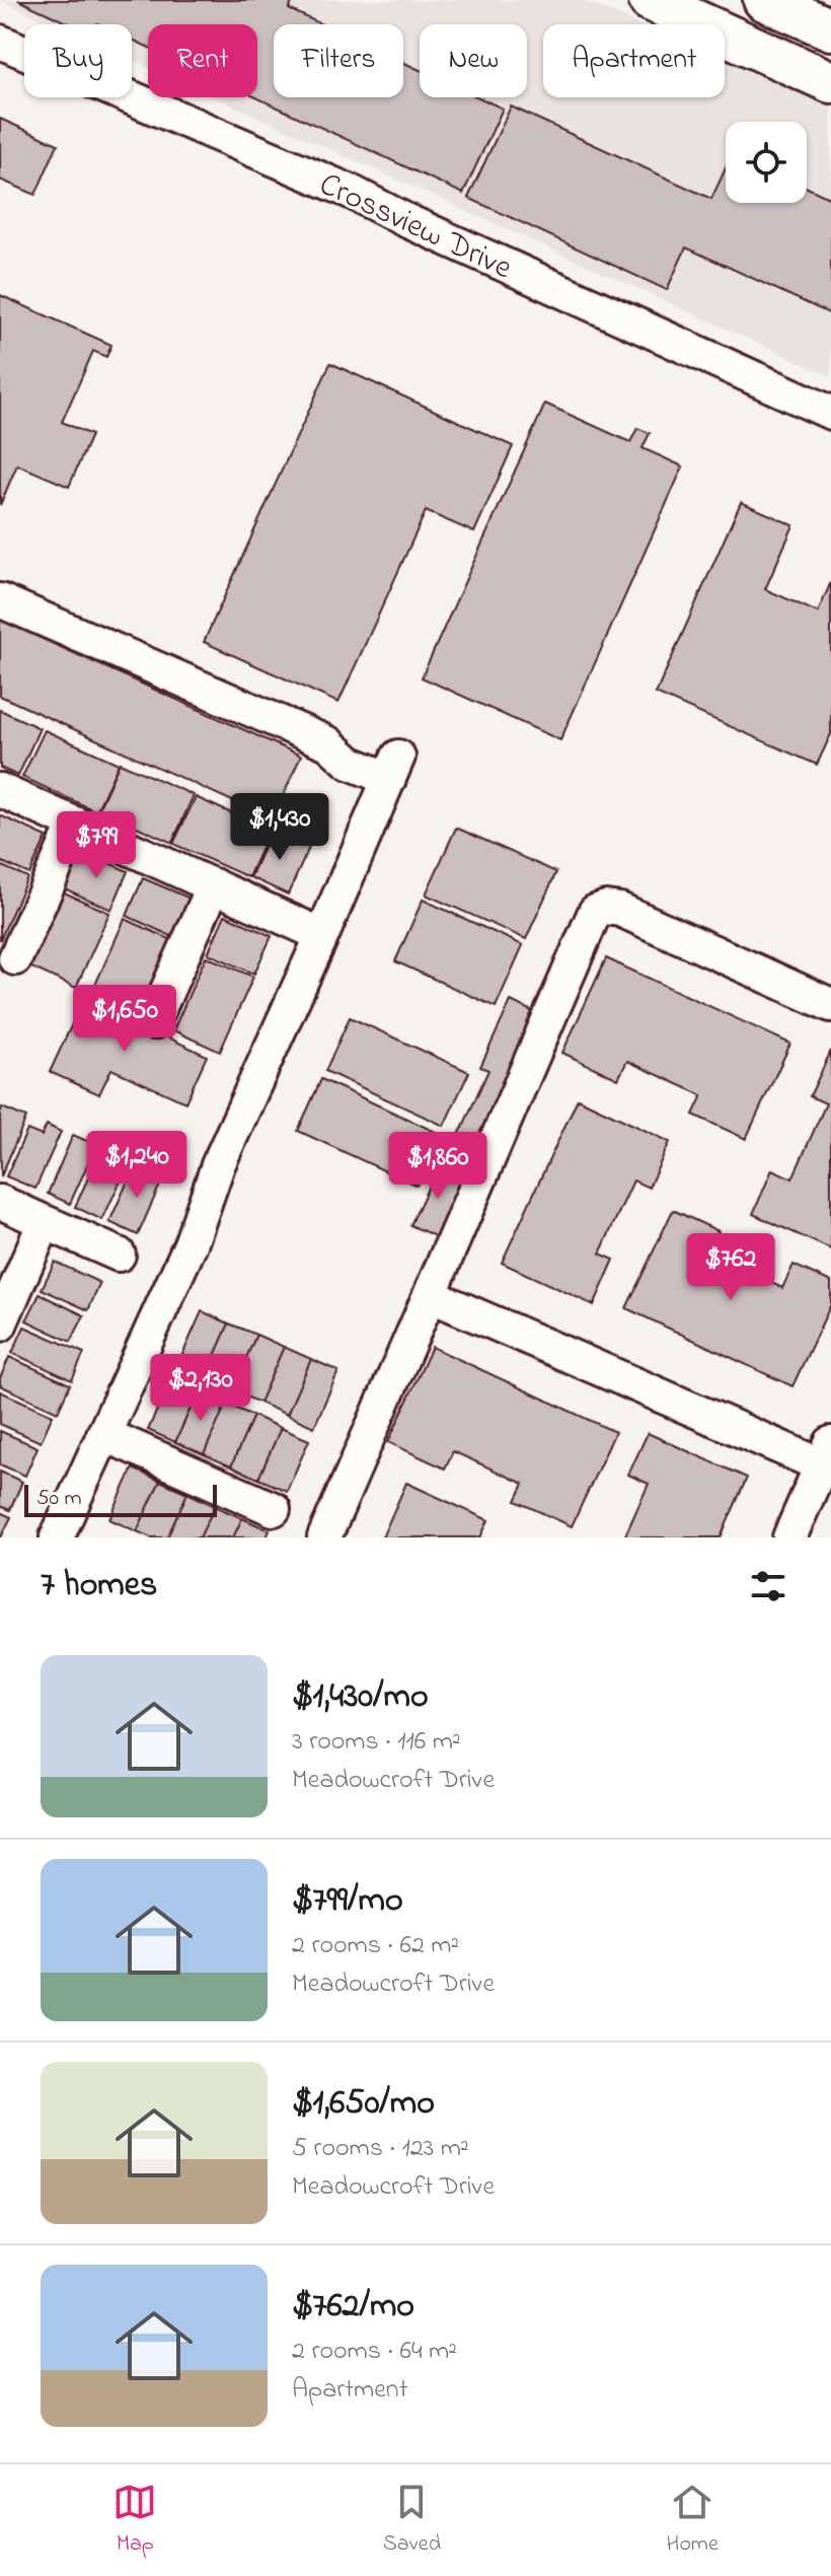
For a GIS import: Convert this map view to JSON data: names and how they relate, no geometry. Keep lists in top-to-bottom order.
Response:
{
  "streets": {
    "street": ["Crossview Drive"]
  },
  "scale_bar": "50 m",
  "page": {
    "chip": [
      "Buy",
      "Rent",
      "Filters",
      "New",
      "Apartment"
    ],
    "price": [
      "$1,430",
      "$799",
      "$1,650",
      "$1,240",
      "$1,860",
      "$762",
      "$2,130"
    ],
    "scale": "50 m",
    "heading": "7 homes",
    "list": [
      {
        "name": "$1,430/mo",
        "note": "3 rooms · 116 m² · Meadowcroft Drive"
      },
      {
        "name": "$799/mo",
        "note": "2 rooms · 62 m² · Meadowcroft Drive"
      },
      {
        "name": "$1,650/mo",
        "note": "5 rooms · 123 m² · Meadowcroft Drive"
      },
      {
        "name": "$762/mo",
        "note": "2 rooms · 64 m² · Apartment"
      }
    ],
    "tabs": ["Map", "Saved", "Home"]
  }
}
